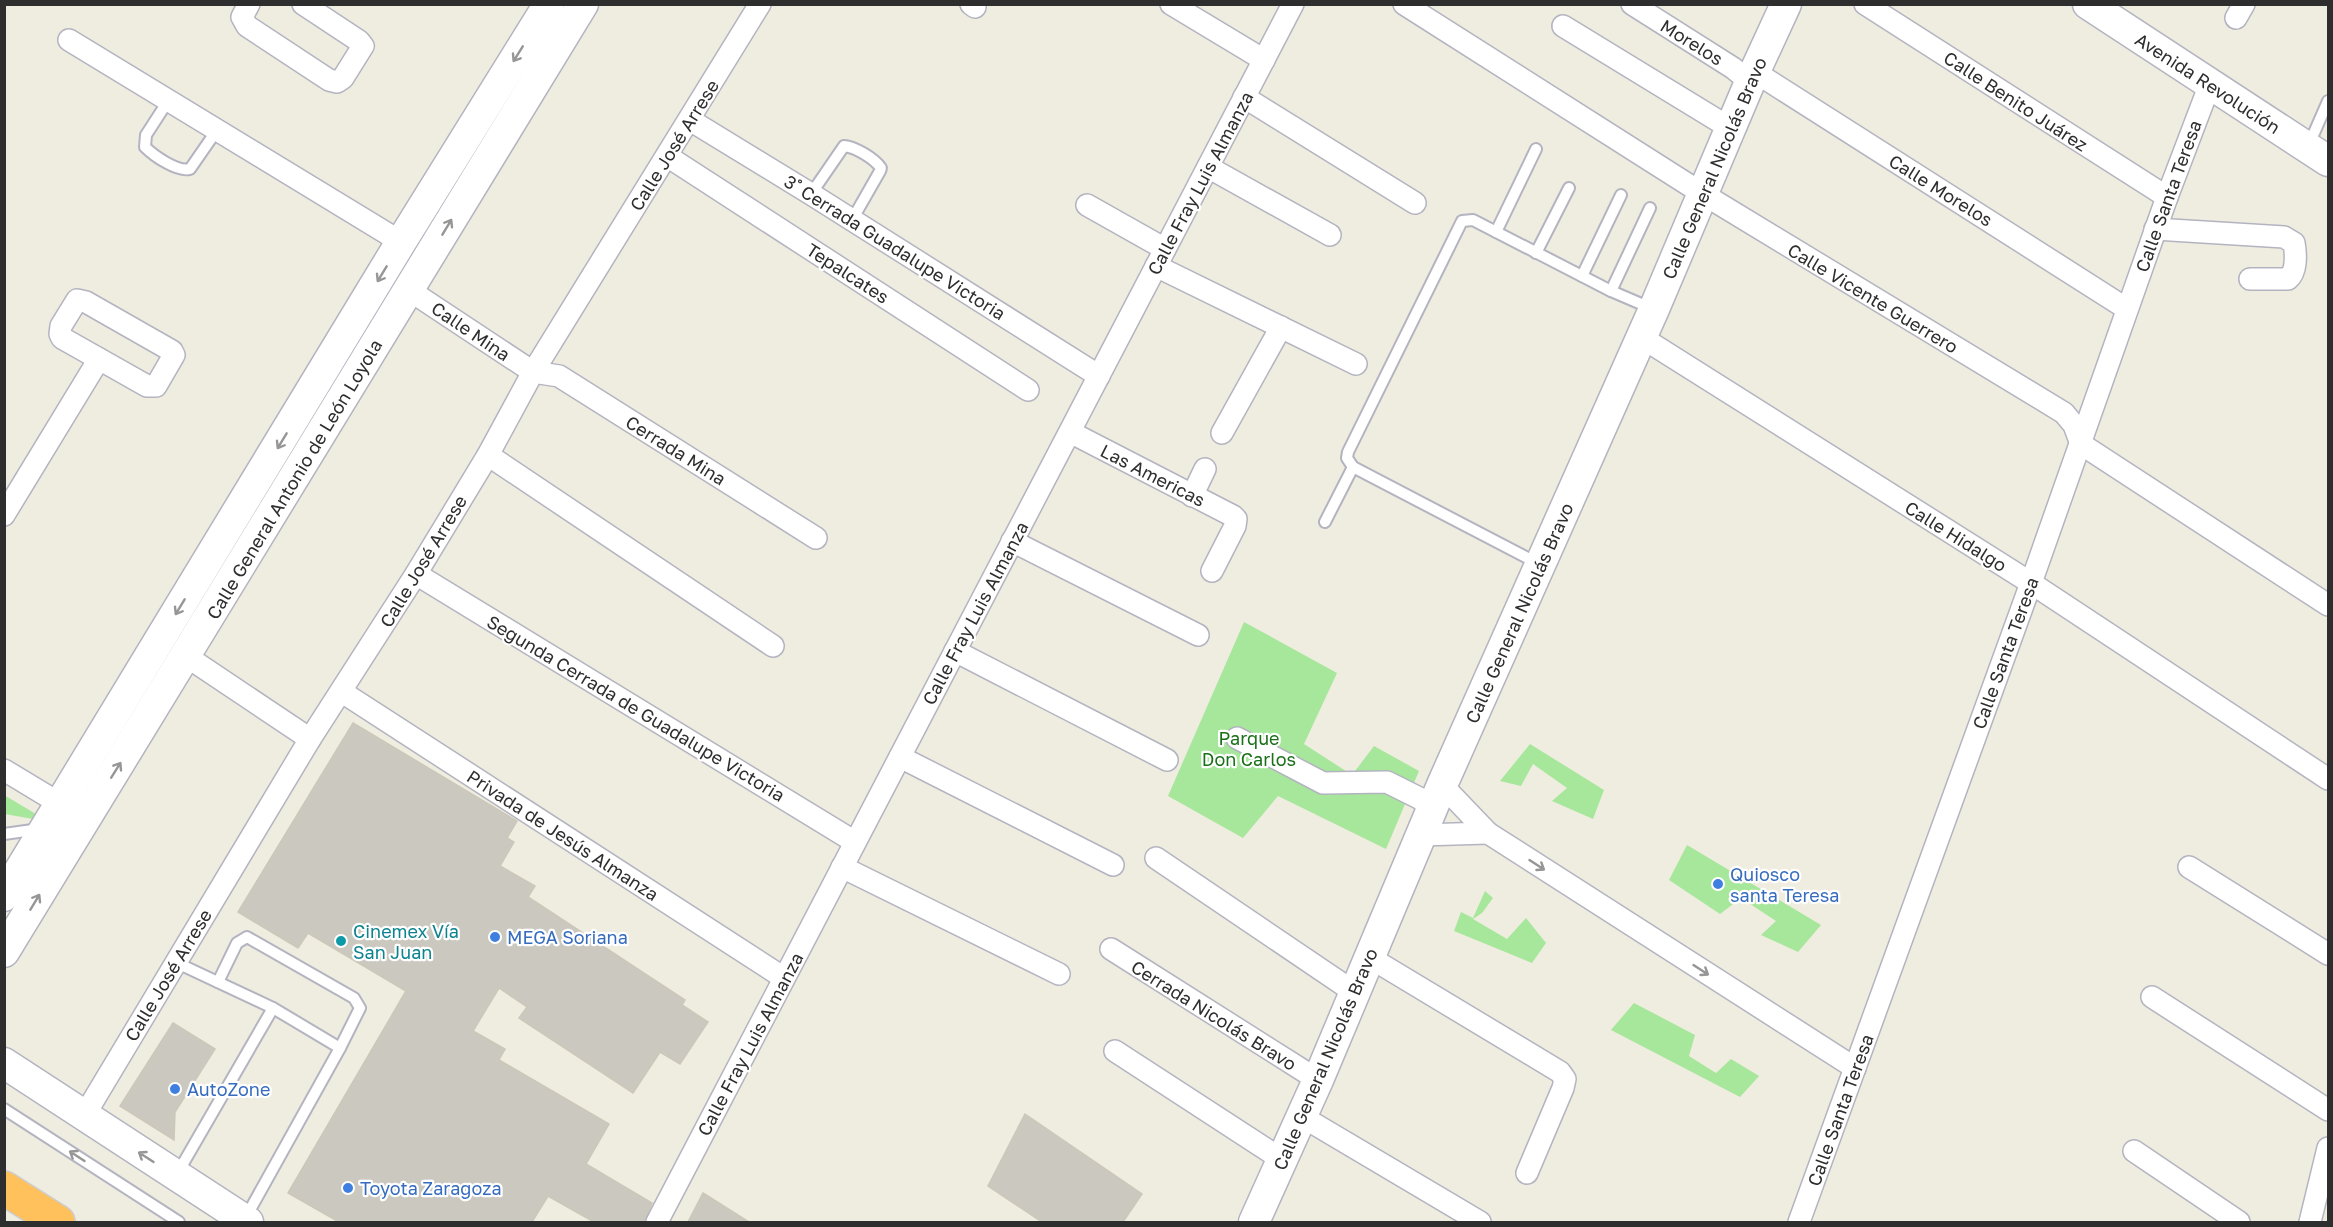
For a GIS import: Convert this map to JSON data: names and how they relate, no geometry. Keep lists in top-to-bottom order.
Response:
{
  "streets": {
    "street": [
      "Morelos",
      "Avenida Revolución",
      "Calle Benito Juárez",
      "Calle José Arrese",
      "Calle General Nicolás Bravo",
      "Calle Fray Luis Almanza",
      "Calle Morelos",
      "Calle Santa Teresa",
      "3˚ Cerrada Guadalupe Victoria",
      "Tepalcates",
      "Calle Vicente Guerrero",
      "Calle Mina",
      "Cerrada Mina",
      "Las Americas",
      "Calle General Antonio de León Loyola",
      "Calle Hidalgo",
      "Segunda Cerrada de Guadalupe Victoria",
      "Privada de Jesús Almanza",
      "Cerrada Nicolás Bravo"
    ]
  },
  "crossings": [
    ["Morelos", "Calle General Nicolás Bravo"],
    ["Morelos", "Calle Morelos"],
    ["Avenida Revolución", "Calle Santa Teresa"],
    ["Calle Benito Juárez", "Calle Santa Teresa"],
    ["Calle José Arrese", "3˚ Cerrada Guadalupe Victoria"],
    ["Calle José Arrese", "Tepalcates"],
    ["Calle José Arrese", "Calle Mina"],
    ["Calle José Arrese", "Cerrada Mina"],
    ["Calle José Arrese", "Segunda Cerrada de Guadalupe Victoria"],
    ["Calle José Arrese", "Privada de Jesús Almanza"],
    ["Calle General Nicolás Bravo", "Calle Morelos"],
    ["Calle General Nicolás Bravo", "Calle Vicente Guerrero"],
    ["Calle General Nicolás Bravo", "Calle Hidalgo"],
    ["Calle General Nicolás Bravo", "Cerrada Nicolás Bravo"],
    ["Calle Fray Luis Almanza", "3˚ Cerrada Guadalupe Victoria"],
    ["Calle Fray Luis Almanza", "Las Americas"],
    ["Calle Fray Luis Almanza", "Segunda Cerrada de Guadalupe Victoria"],
    ["Calle Fray Luis Almanza", "Privada de Jesús Almanza"],
    ["Calle Morelos", "Calle Santa Teresa"],
    ["Calle Santa Teresa", "Calle Vicente Guerrero"],
    ["Calle Santa Teresa", "Calle Hidalgo"],
    ["Calle Mina", "Cerrada Mina"],
    ["Calle Mina", "Calle General Antonio de León Loyola"]
  ],
  "parks": ["Parque Don Carlos"],
  "places": [
    "Quiosco santa Teresa",
    "MEGA Soriana",
    "Cinemex Vía San Juan",
    "AutoZone",
    "Toyota Zaragoza"
  ]
}
